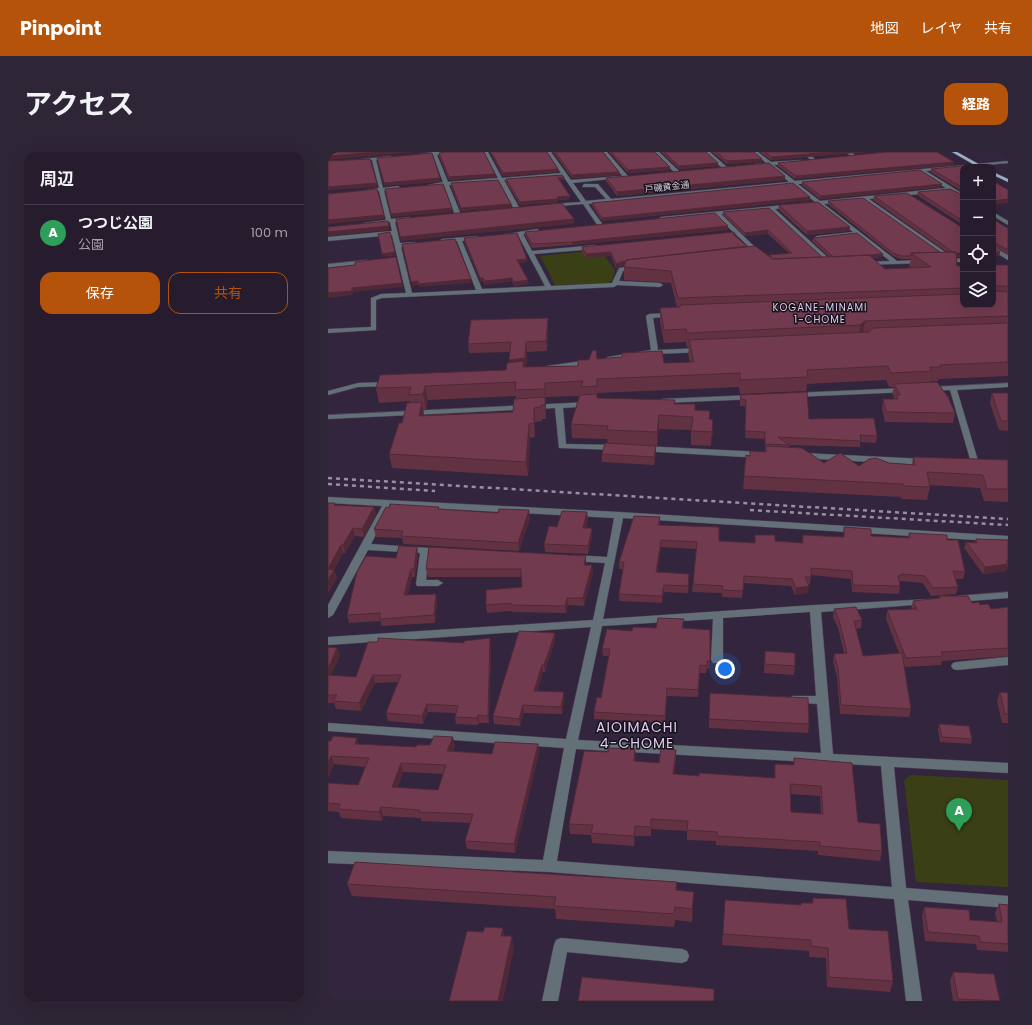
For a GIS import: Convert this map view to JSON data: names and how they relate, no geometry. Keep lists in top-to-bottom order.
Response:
{
  "streets": {
    "street": ["戸磯黄金通"]
  },
  "districts": ["KOGANE-MINAMI 1-CHOME", "AIOIMACHI 4-CHOME"],
  "page": {
    "header": "Pinpoint",
    "nav": ["地図", "レイヤ", "共有"],
    "title": "アクセス",
    "buttons": [
      "経路",
      ["保存", "共有"]
    ],
    "heading": "周辺",
    "map_buttons": ["+", "−"],
    "list": [
      {
        "mark": "A",
        "name": "つつじ公園",
        "note": "公園",
        "value": "100 m"
      }
    ],
    "pins": "A"
  }
}
